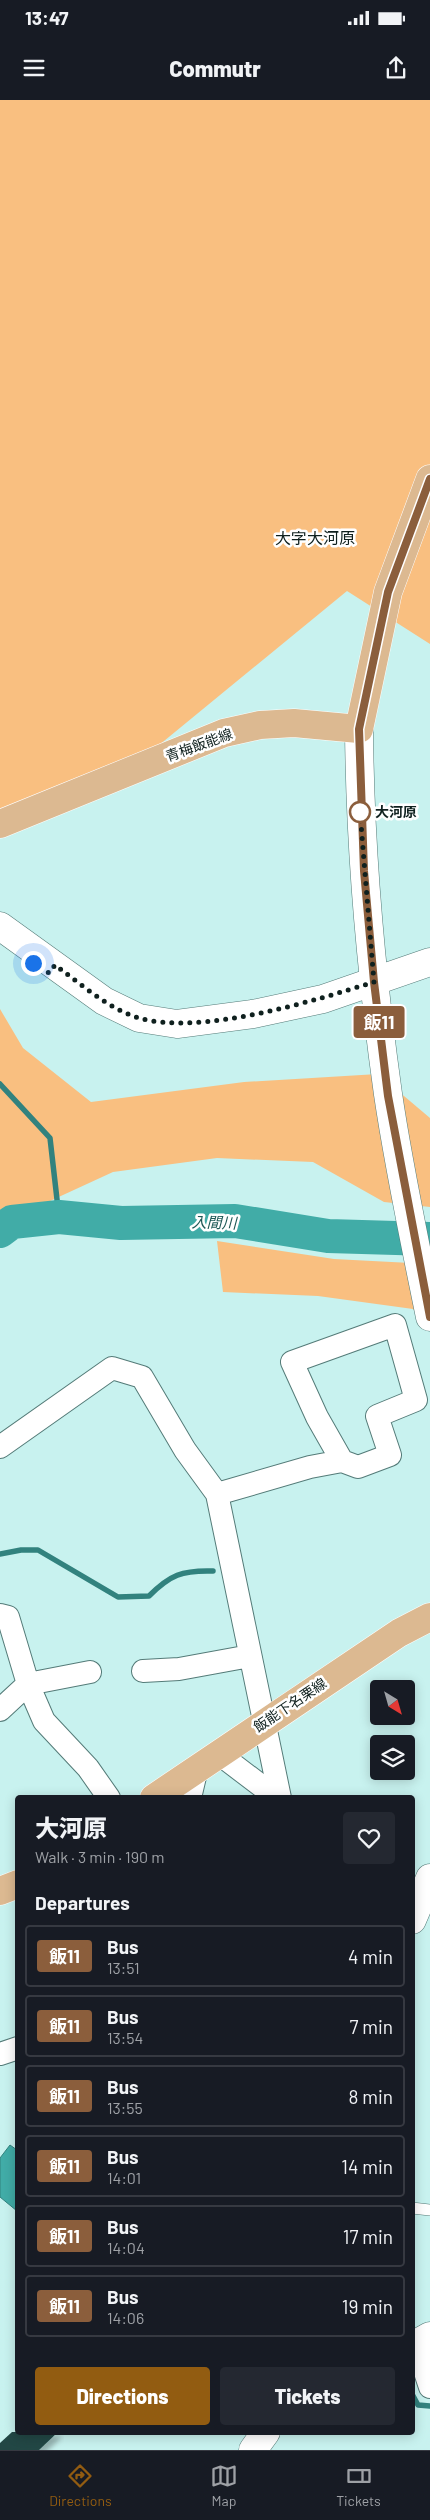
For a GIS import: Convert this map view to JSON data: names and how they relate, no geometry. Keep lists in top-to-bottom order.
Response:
{
  "streets": {
    "main road": ["青梅飯能線", "飯能下名栗線"]
  },
  "districts": ["大字大河原"],
  "water": ["入間川"],
  "places": ["大河原"],
  "lines": ["bus line 飯11"],
  "north": "bottom right",
  "page": {
    "status": "13:47",
    "header": "Commutr",
    "on_map": "飯11",
    "heading": [
      ["大河原", "Walk · 3 min · 190 m"],
      "Departures"
    ],
    "list": [
      {
        "mark": "飯11",
        "name": "Bus",
        "note": "13:51",
        "value": "4 min"
      },
      {
        "mark": "飯11",
        "name": "Bus",
        "note": "13:54",
        "value": "7 min"
      },
      {
        "mark": "飯11",
        "name": "Bus",
        "note": "13:55",
        "value": "8 min"
      },
      {
        "mark": "飯11",
        "name": "Bus",
        "note": "14:01",
        "value": "14 min"
      },
      {
        "mark": "飯11",
        "name": "Bus",
        "note": "14:04",
        "value": "17 min"
      },
      {
        "mark": "飯11",
        "name": "Bus",
        "note": "14:06",
        "value": "19 min"
      }
    ],
    "buttons": ["Directions", "Tickets"],
    "tabs": ["Directions", "Map", "Tickets"]
  }
}
